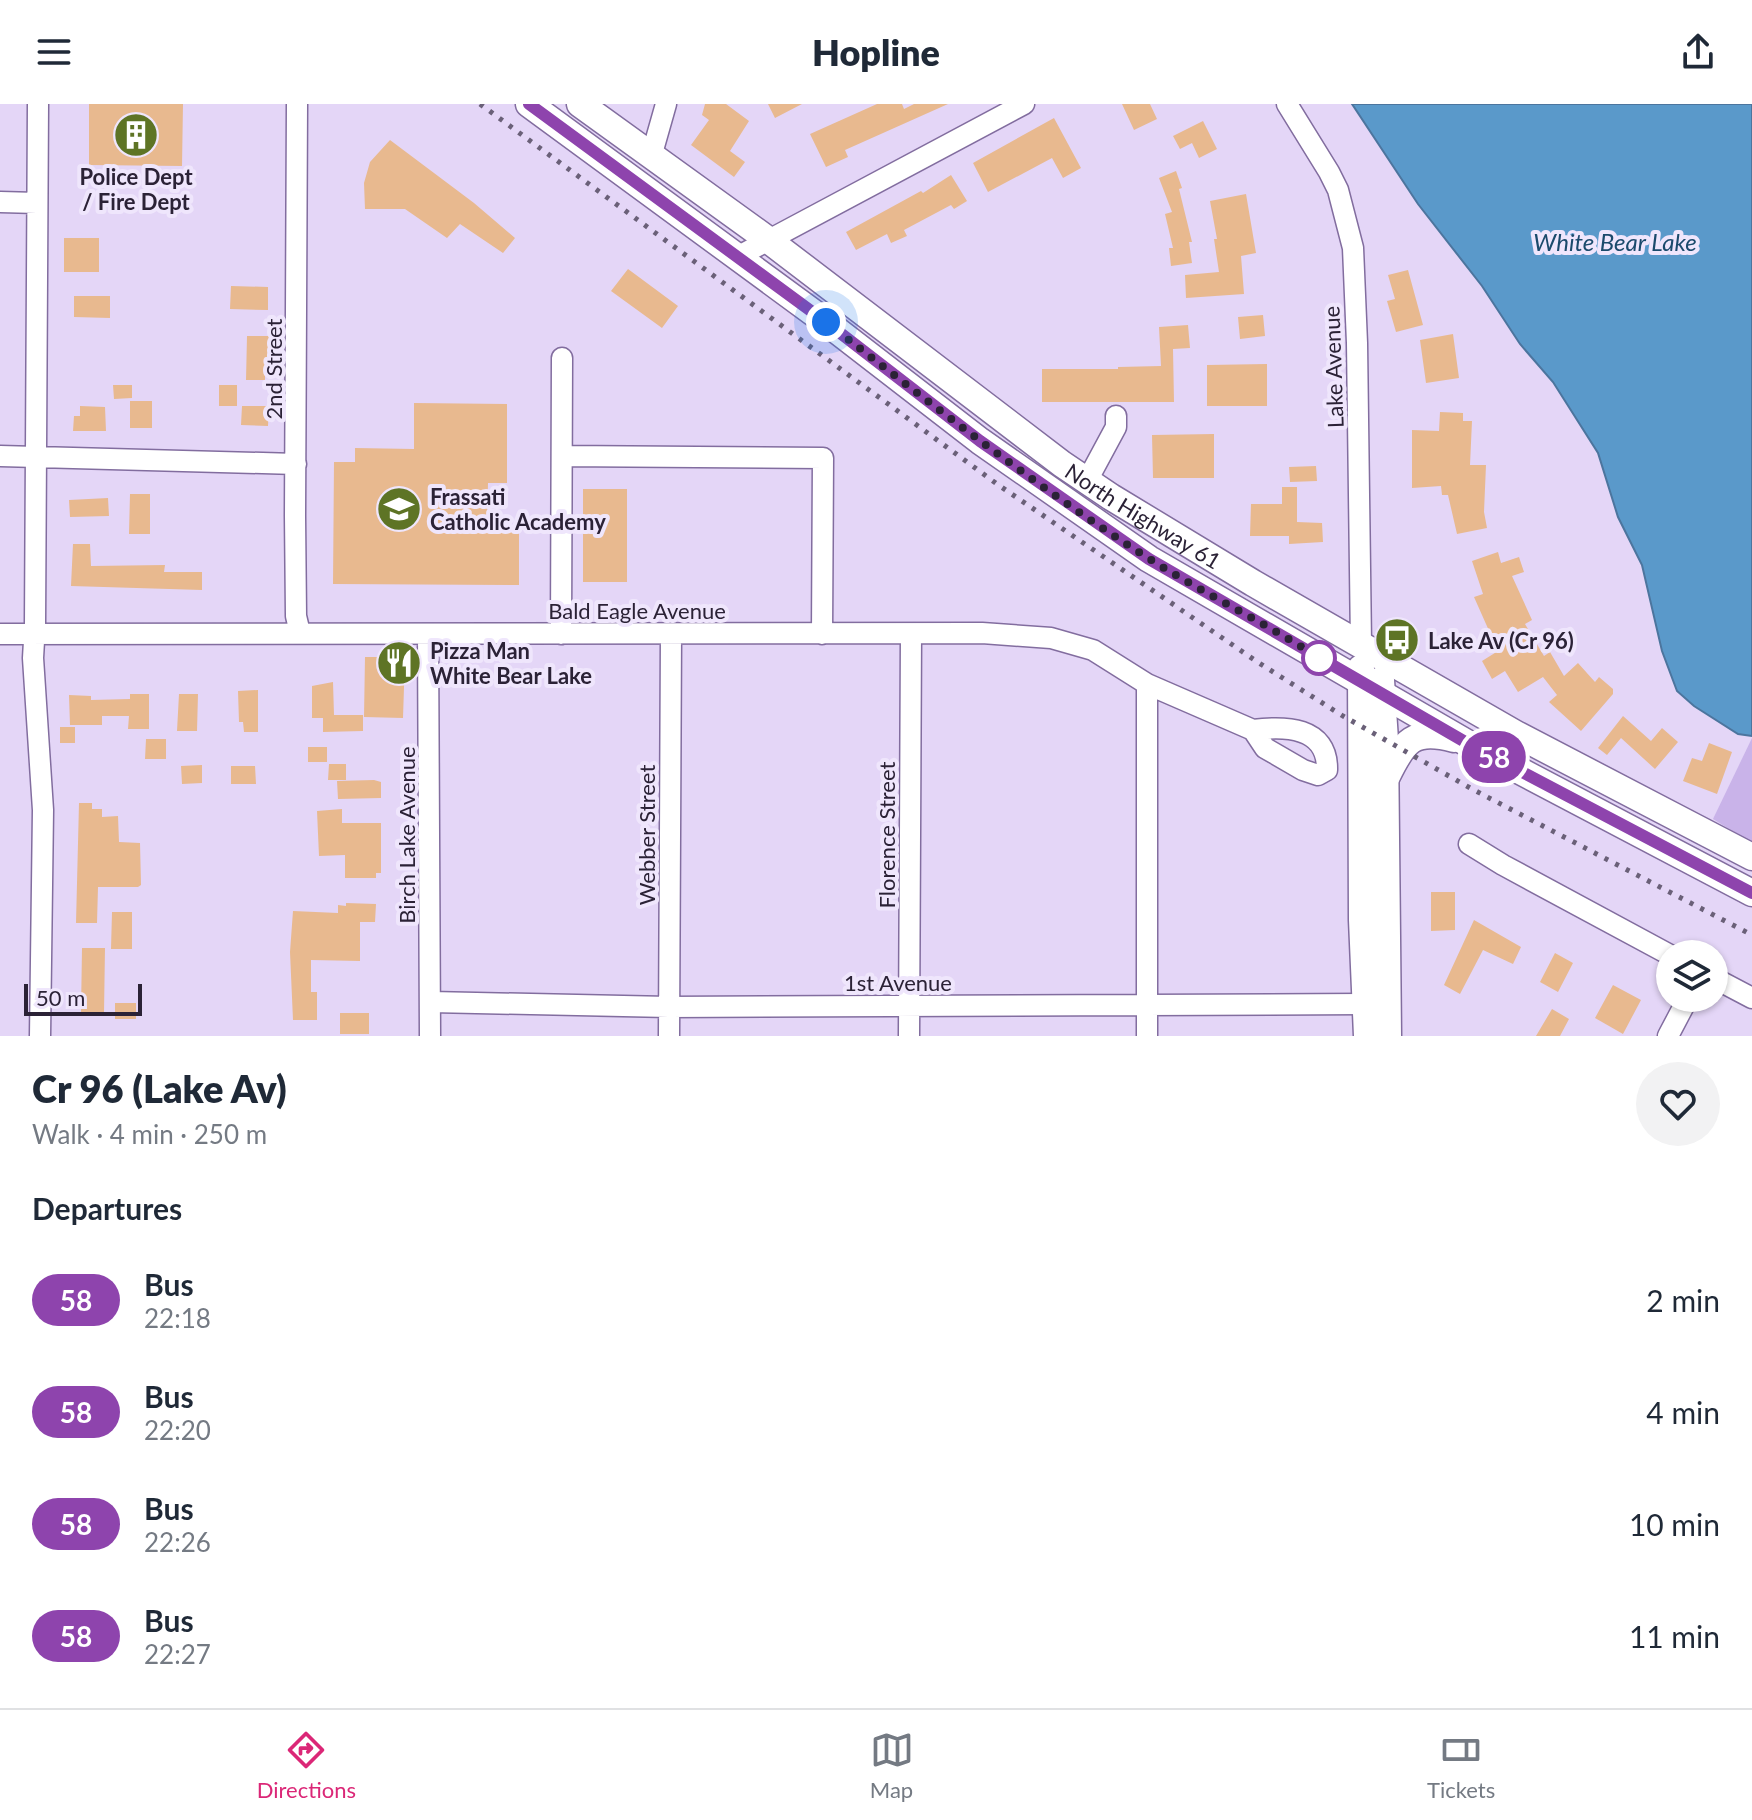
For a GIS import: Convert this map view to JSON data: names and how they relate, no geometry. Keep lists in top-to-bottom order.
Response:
{
  "streets": {
    "main road": ["North Highway 61"],
    "street": [
      "Lake Avenue",
      "2nd Street",
      "Bald Eagle Avenue",
      "Birch Lake Avenue",
      "Webber Street",
      "Florence Street",
      "1st Avenue"
    ]
  },
  "crossings": [
    ["Lake Avenue", "North Highway 61"],
    ["2nd Street", "Bald Eagle Avenue"],
    ["Bald Eagle Avenue", "Birch Lake Avenue"],
    ["Bald Eagle Avenue", "Webber Street"],
    ["Bald Eagle Avenue", "Florence Street"],
    ["Birch Lake Avenue", "1st Avenue"],
    ["Webber Street", "1st Avenue"],
    ["Florence Street", "1st Avenue"]
  ],
  "water": ["White Bear Lake"],
  "places": {
    "building": ["Police Dept / Fire Dept"],
    "school or university": ["Frassati Catholic Academy"],
    "bus stop": ["Lake Av (Cr 96)"],
    "restaurant": ["Pizza Man White Bear Lake"]
  },
  "lines": ["bus line 58"],
  "scale_bar": "50 m",
  "page": {
    "header": "Hopline",
    "on_map": "58",
    "scale": "50 m",
    "heading": [
      ["Cr 96 (Lake Av)", "Walk · 4 min · 250 m"],
      "Departures"
    ],
    "list": [
      {
        "mark": "58",
        "name": "Bus",
        "note": "22:18",
        "value": "2 min"
      },
      {
        "mark": "58",
        "name": "Bus",
        "note": "22:20",
        "value": "4 min"
      },
      {
        "mark": "58",
        "name": "Bus",
        "note": "22:26",
        "value": "10 min"
      },
      {
        "mark": "58",
        "name": "Bus",
        "note": "22:27",
        "value": "11 min"
      }
    ],
    "tabs": ["Directions", "Map", "Tickets"]
  }
}
